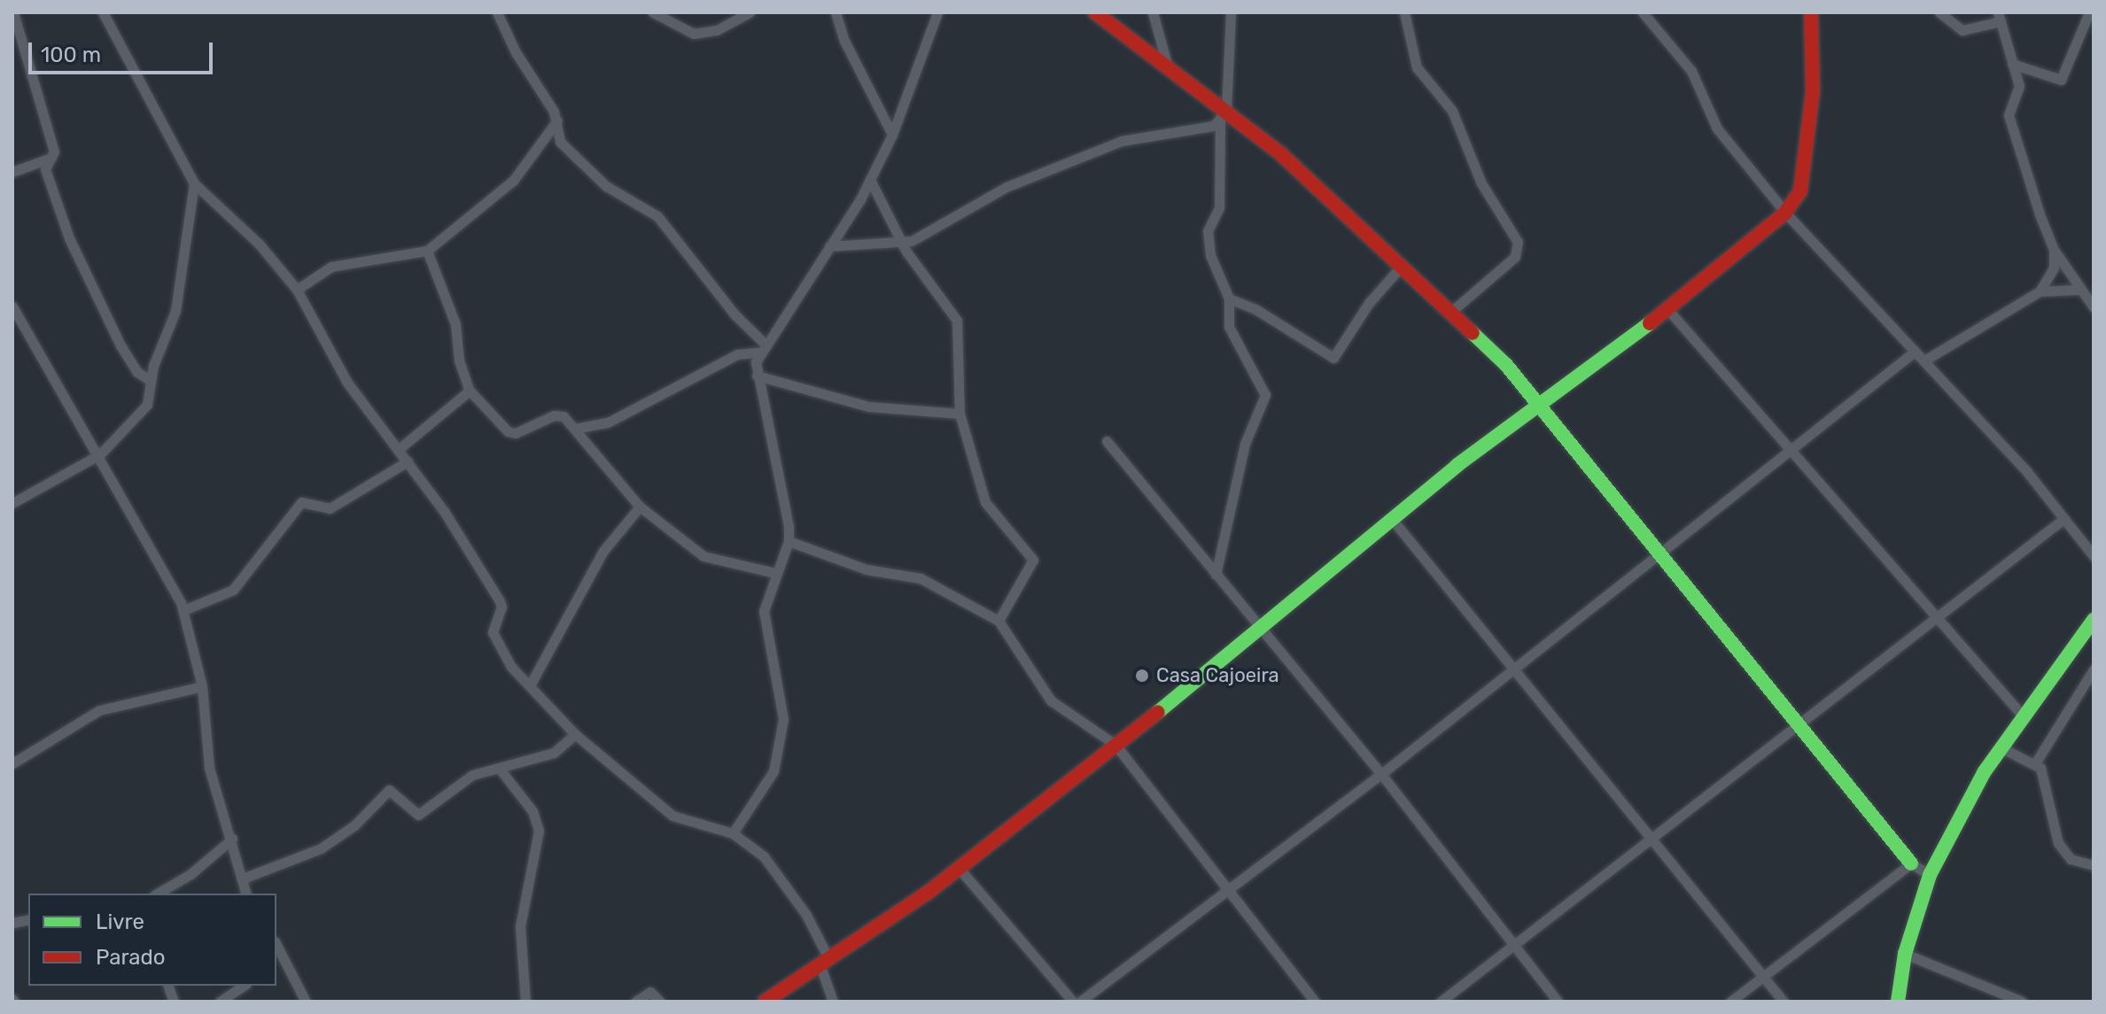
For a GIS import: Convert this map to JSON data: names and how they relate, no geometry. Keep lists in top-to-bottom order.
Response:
{
  "places": ["Casa Cajoeira"],
  "legend": ["Livre", "Parado"],
  "scale_bar": "100 m"
}
